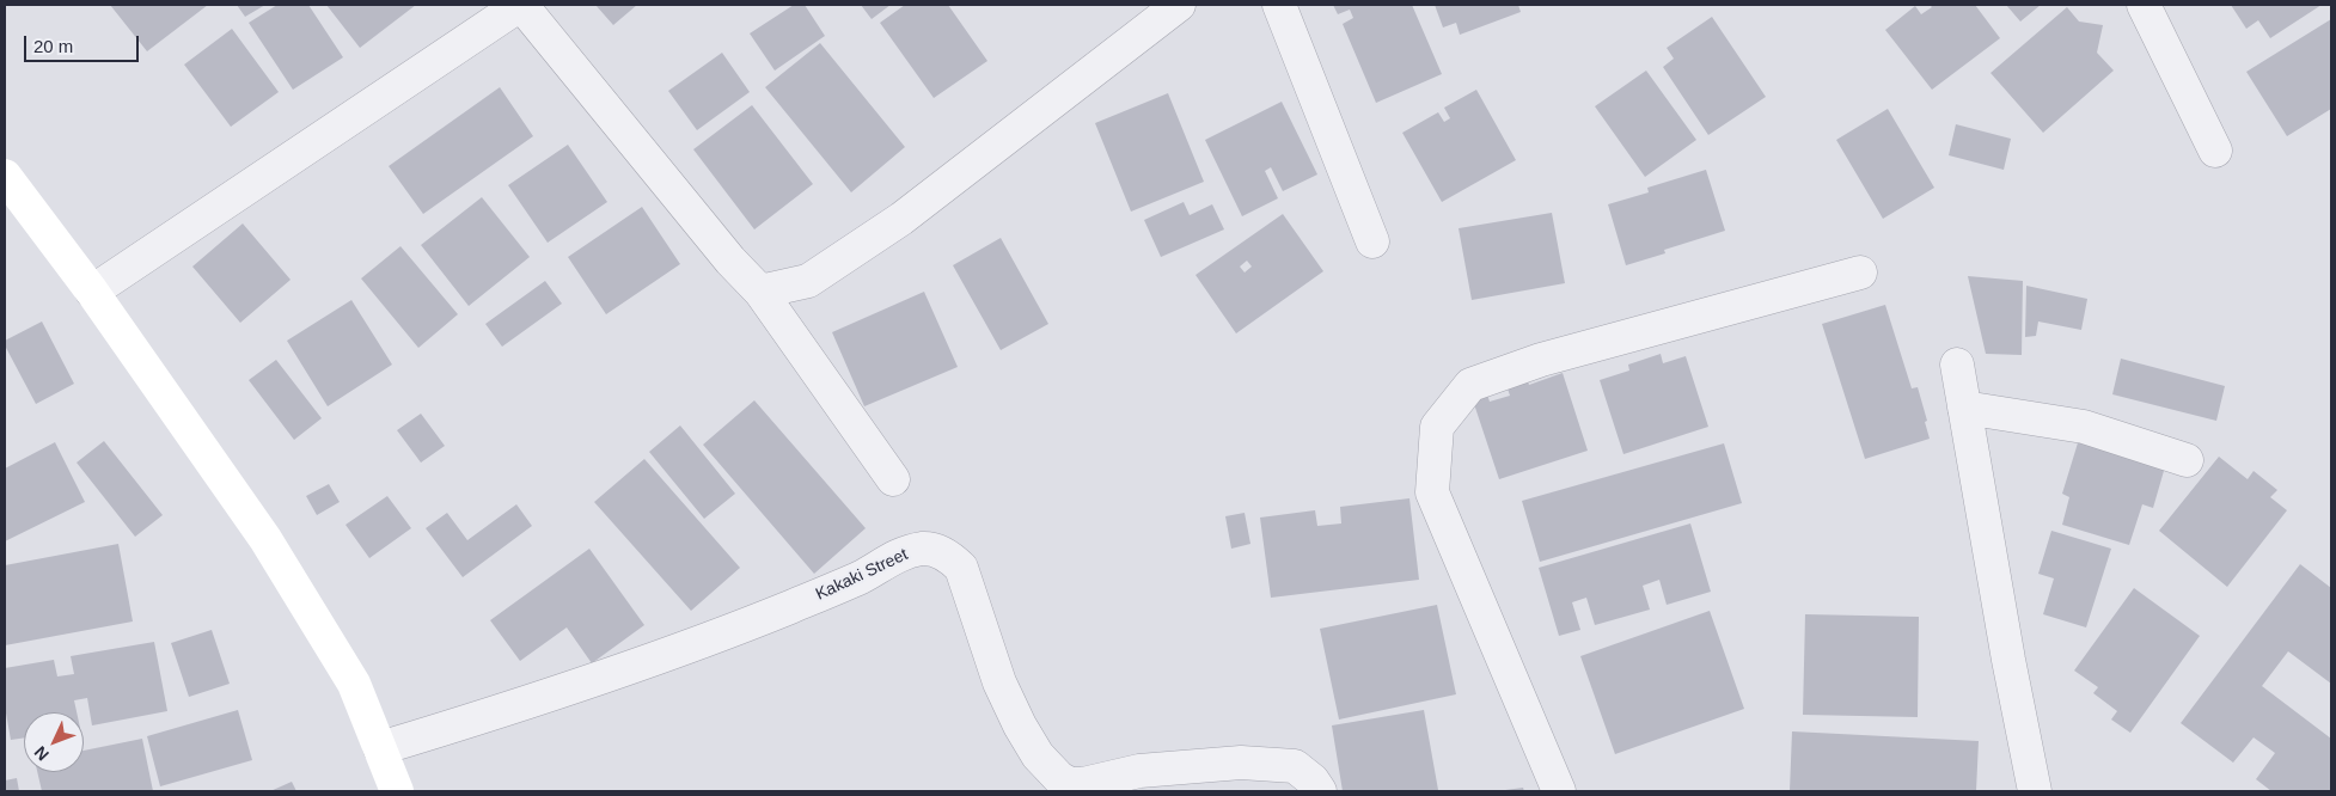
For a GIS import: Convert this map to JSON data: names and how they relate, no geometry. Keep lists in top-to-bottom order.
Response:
{
  "streets": {
    "street": ["Kakaki Street"]
  },
  "scale_bar": "20 m",
  "north": "bottom left"
}
